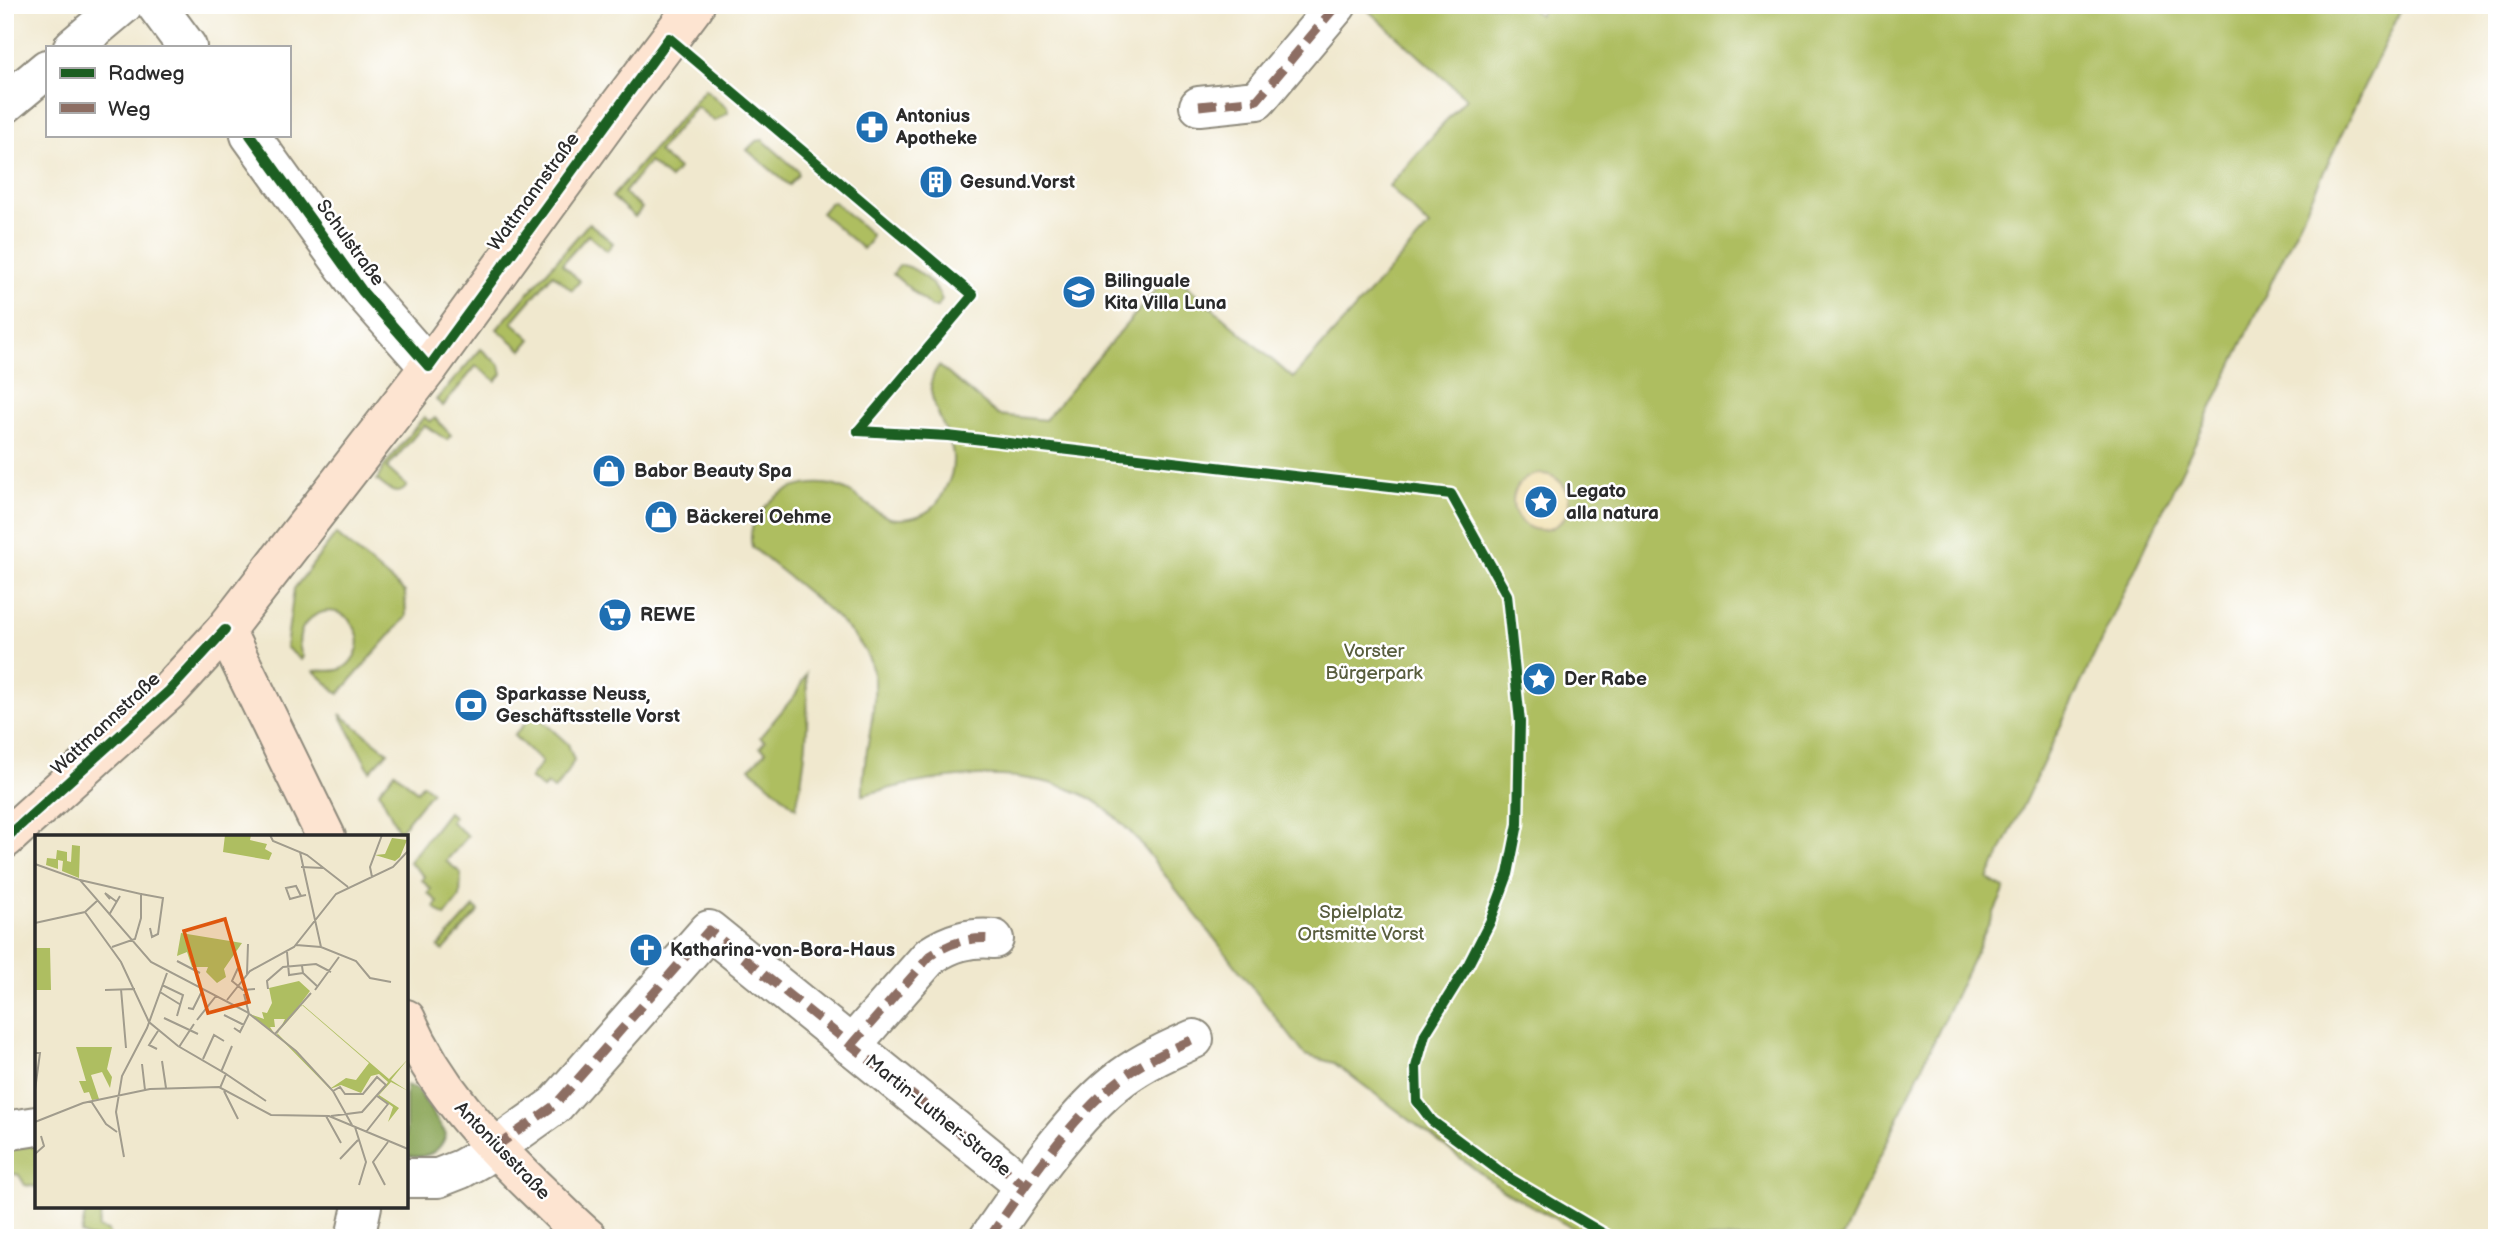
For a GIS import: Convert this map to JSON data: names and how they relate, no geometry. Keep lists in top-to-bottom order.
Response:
{
  "streets": {
    "street": [
      "Wattmannstraße",
      "Schulstraße",
      "Martin-Luther-Straße",
      "Antoniusstraße"
    ]
  },
  "crossings": [
    ["Wattmannstraße", "Schulstraße"],
    ["Martin-Luther-Straße", "Antoniusstraße"]
  ],
  "parks": ["Vorster Bürgerpark", "Spielplatz Ortsmitte Vorst"],
  "places": {
    "pharmacy": ["Antonius Apotheke"],
    "building": ["Gesund.Vorst"],
    "school or university": ["Bilinguale Kita Villa Luna"],
    "shop": ["Babor Beauty Spa", "Bäckerei Oehme"],
    "place": ["Legato alla natura", "Der Rabe"],
    "supermarket": ["REWE"],
    "bank": ["Sparkasse Neuss, Geschäftsstelle Vorst"],
    "church": ["Katharina-von-Bora-Haus"]
  },
  "legend": ["Radweg", "Weg"]
}
